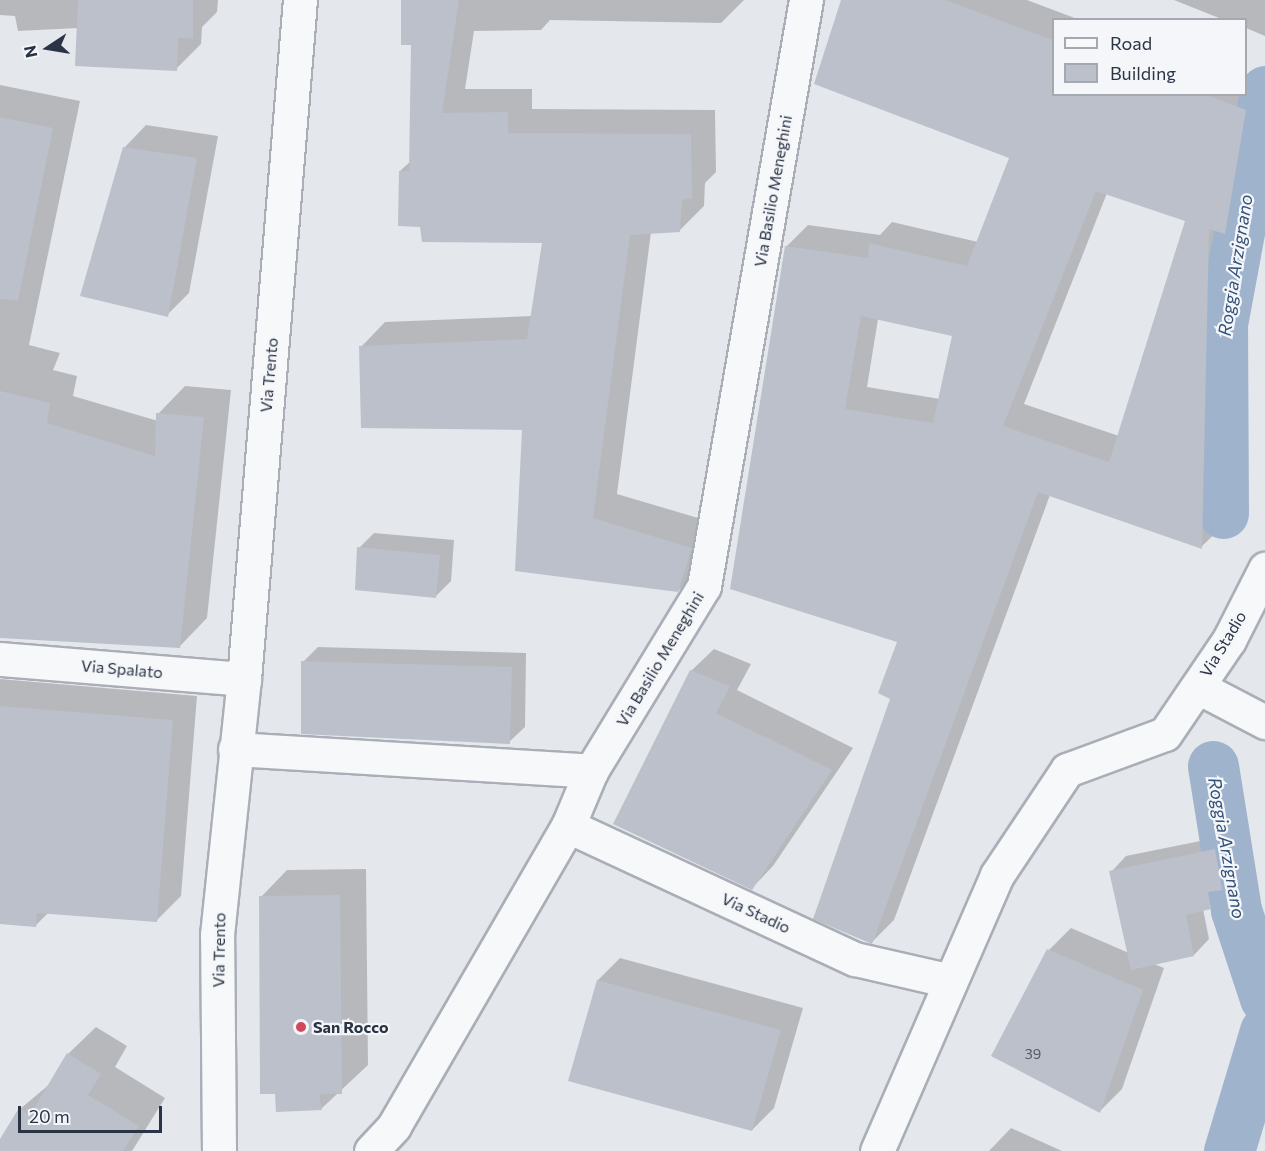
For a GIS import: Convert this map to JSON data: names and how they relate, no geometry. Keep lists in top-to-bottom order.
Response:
{
  "streets": {
    "street": [
      "Via Basilio Meneghini",
      "Via Trento",
      "Via Stadio",
      "Via Spalato"
    ]
  },
  "crossings": [
    ["Via Basilio Meneghini", "Via Stadio"],
    ["Via Trento", "Via Spalato"]
  ],
  "water": ["Roggia Arzignano"],
  "places": ["San Rocco"],
  "house_numbers": ["39"],
  "legend": ["Road", "Building"],
  "scale_bar": "20 m",
  "north": "left"
}
